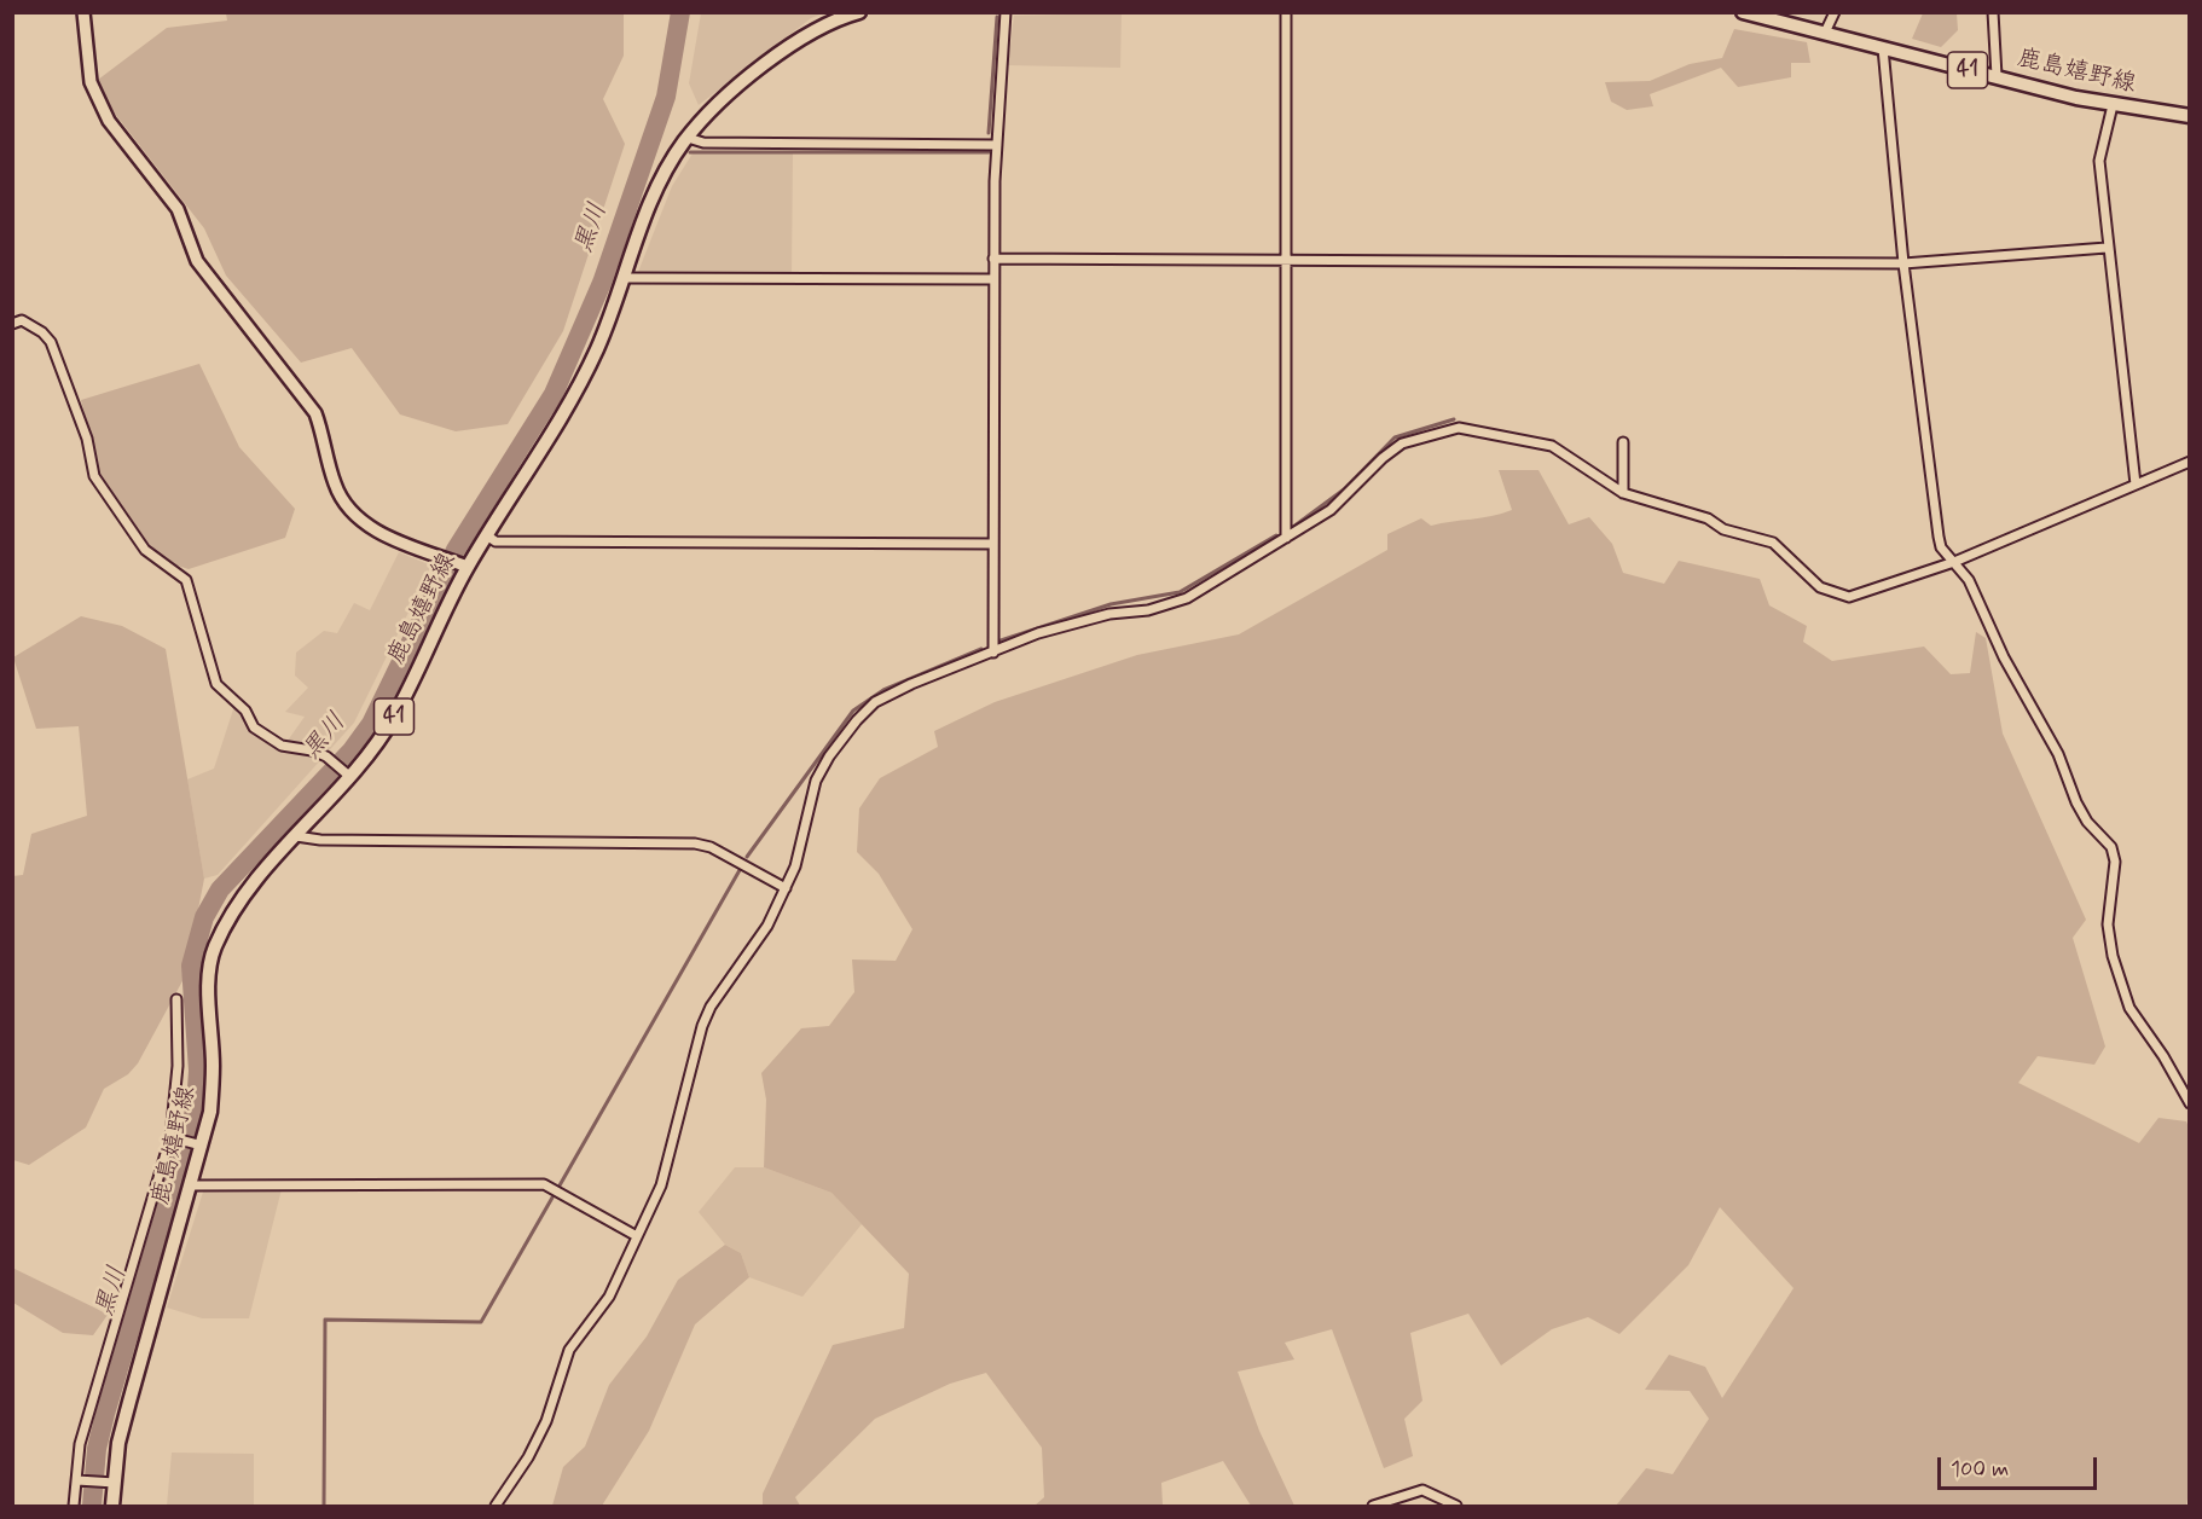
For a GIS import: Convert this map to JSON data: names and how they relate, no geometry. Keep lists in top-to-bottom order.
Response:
{
  "streets": {
    "main road": ["41", "鹿島嬉野線"]
  },
  "water": ["黒川"],
  "scale_bar": "100 m"
}
